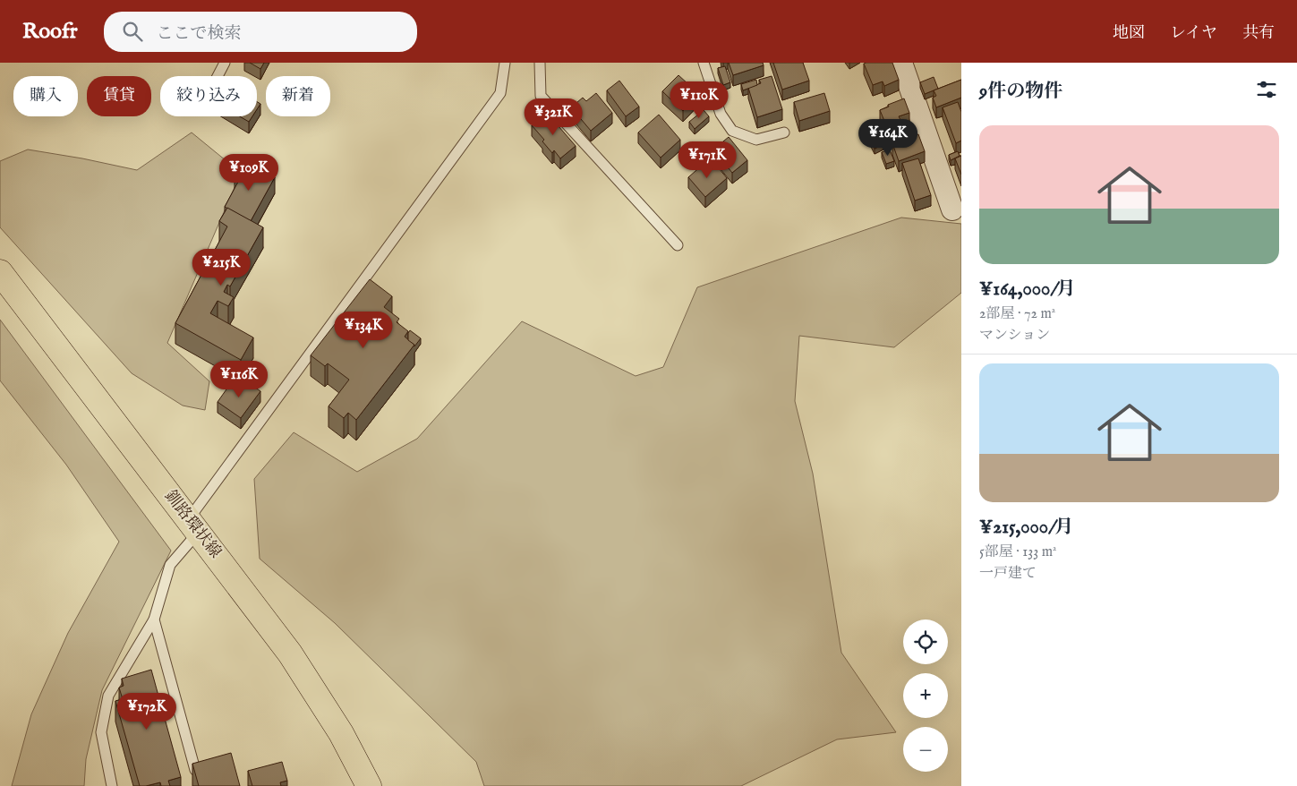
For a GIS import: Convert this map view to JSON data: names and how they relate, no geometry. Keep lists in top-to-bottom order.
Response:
{
  "streets": {
    "main road": ["釧路環状線"]
  },
  "page": {
    "header": "Roofr",
    "search": "ここで検索",
    "nav": ["地図", "レイヤ", "共有"],
    "heading": "9件の物件",
    "chip": [
      "購入",
      "賃貸",
      "絞り込み",
      "新着"
    ],
    "price": [
      "¥110K",
      "¥321K",
      "¥164K",
      "¥171K",
      "¥109K",
      "¥215K",
      "¥134K",
      "¥116K",
      "¥172K"
    ],
    "list": [
      {
        "name": "¥164,000/月",
        "note": "2部屋 · 72 m² · マンション"
      },
      {
        "name": "¥215,000/月",
        "note": "5部屋 · 133 m² · 一戸建て"
      }
    ],
    "map_buttons": ["+", "−"]
  }
}
